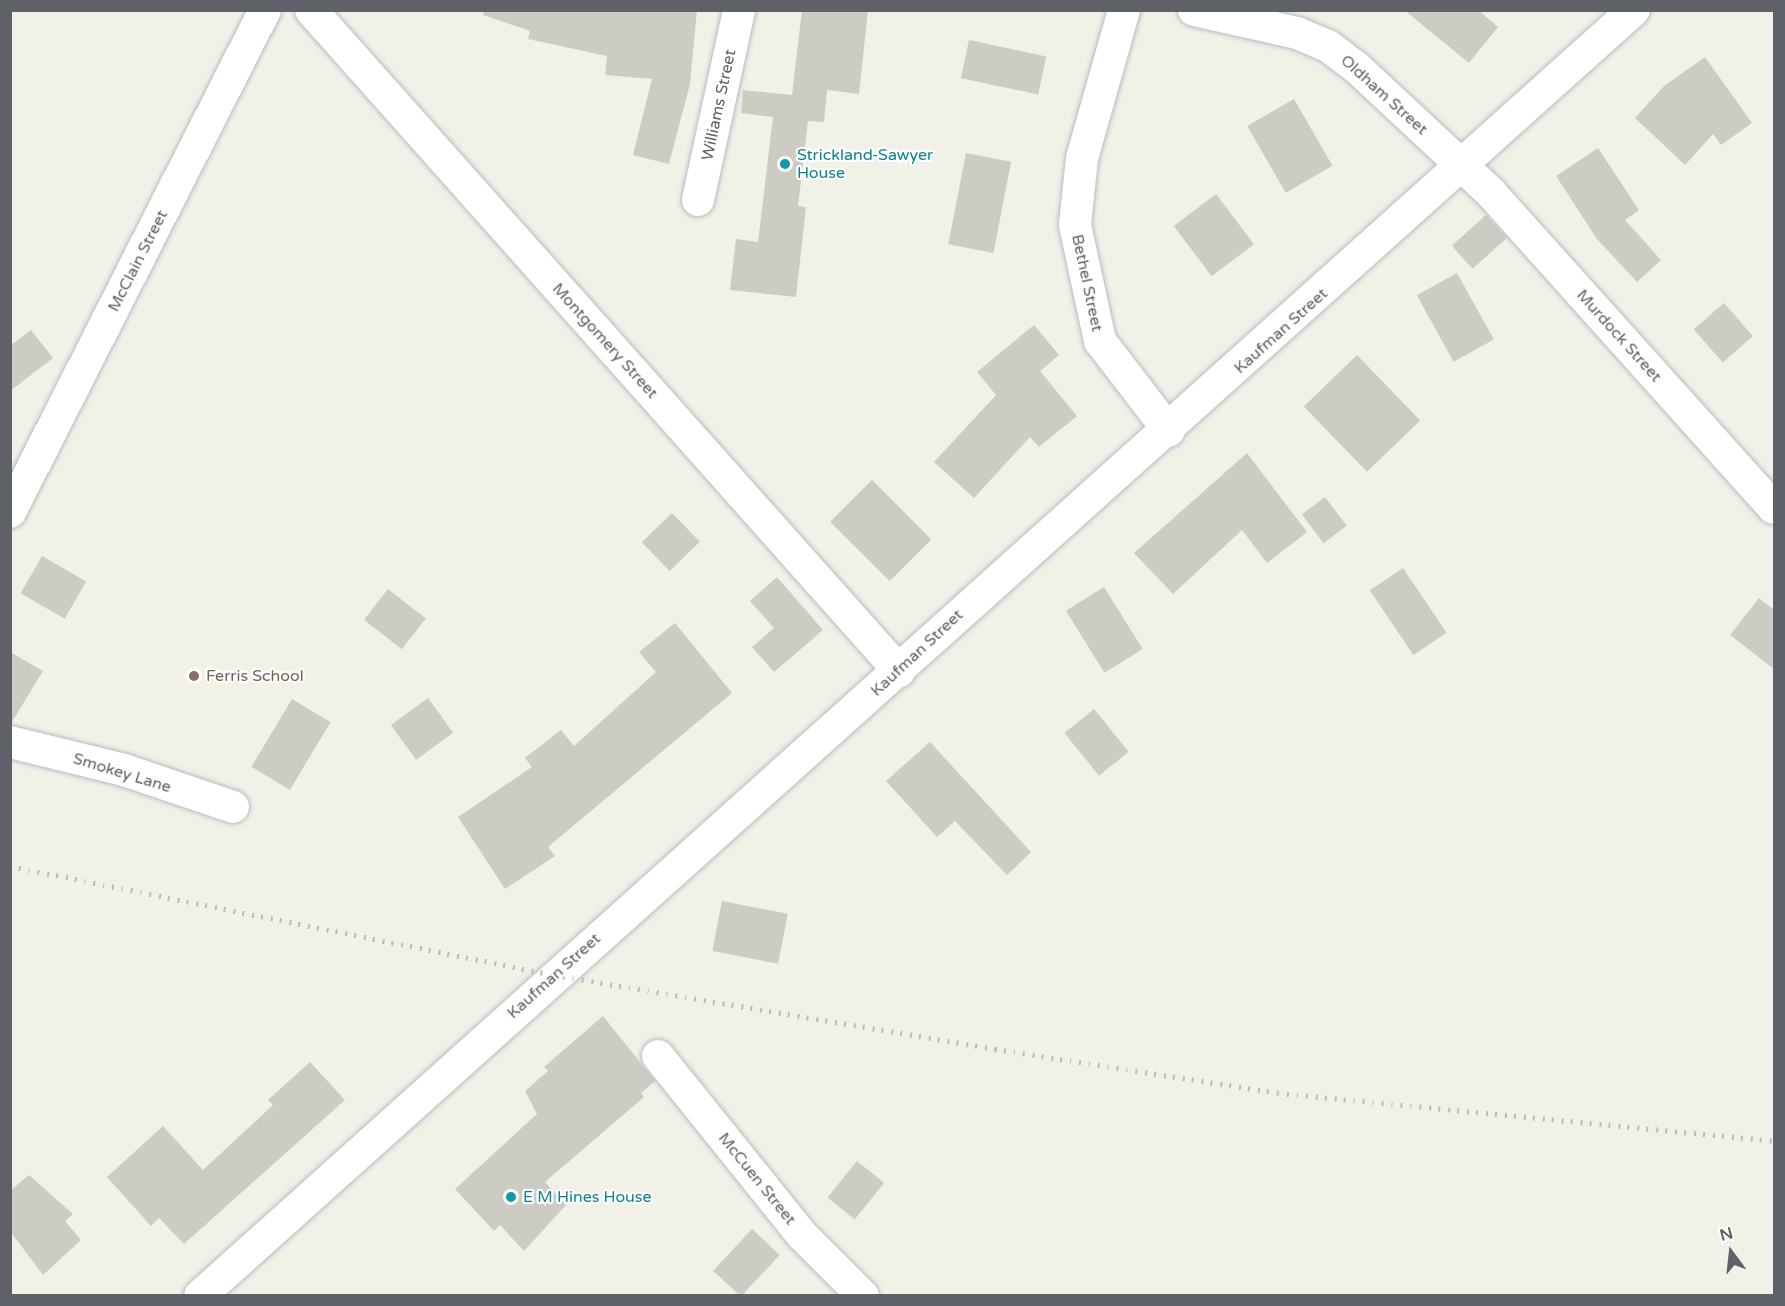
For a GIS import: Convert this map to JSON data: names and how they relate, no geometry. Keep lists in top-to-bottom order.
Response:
{
  "streets": {
    "street": [
      "Oldham Street",
      "Williams Street",
      "McClain Street",
      "Bethel Street",
      "Kaufman Street",
      "Murdock Street",
      "Montgomery Street",
      "Smokey Lane",
      "McCuen Street"
    ]
  },
  "crossings": [
    ["Oldham Street", "Kaufman Street"],
    ["Oldham Street", "Murdock Street"],
    ["Bethel Street", "Kaufman Street"],
    ["Kaufman Street", "Murdock Street"],
    ["Kaufman Street", "Montgomery Street"]
  ],
  "places": ["Strickland-Sawyer House", "Ferris School", "E M Hines House"],
  "north": "top"
}
